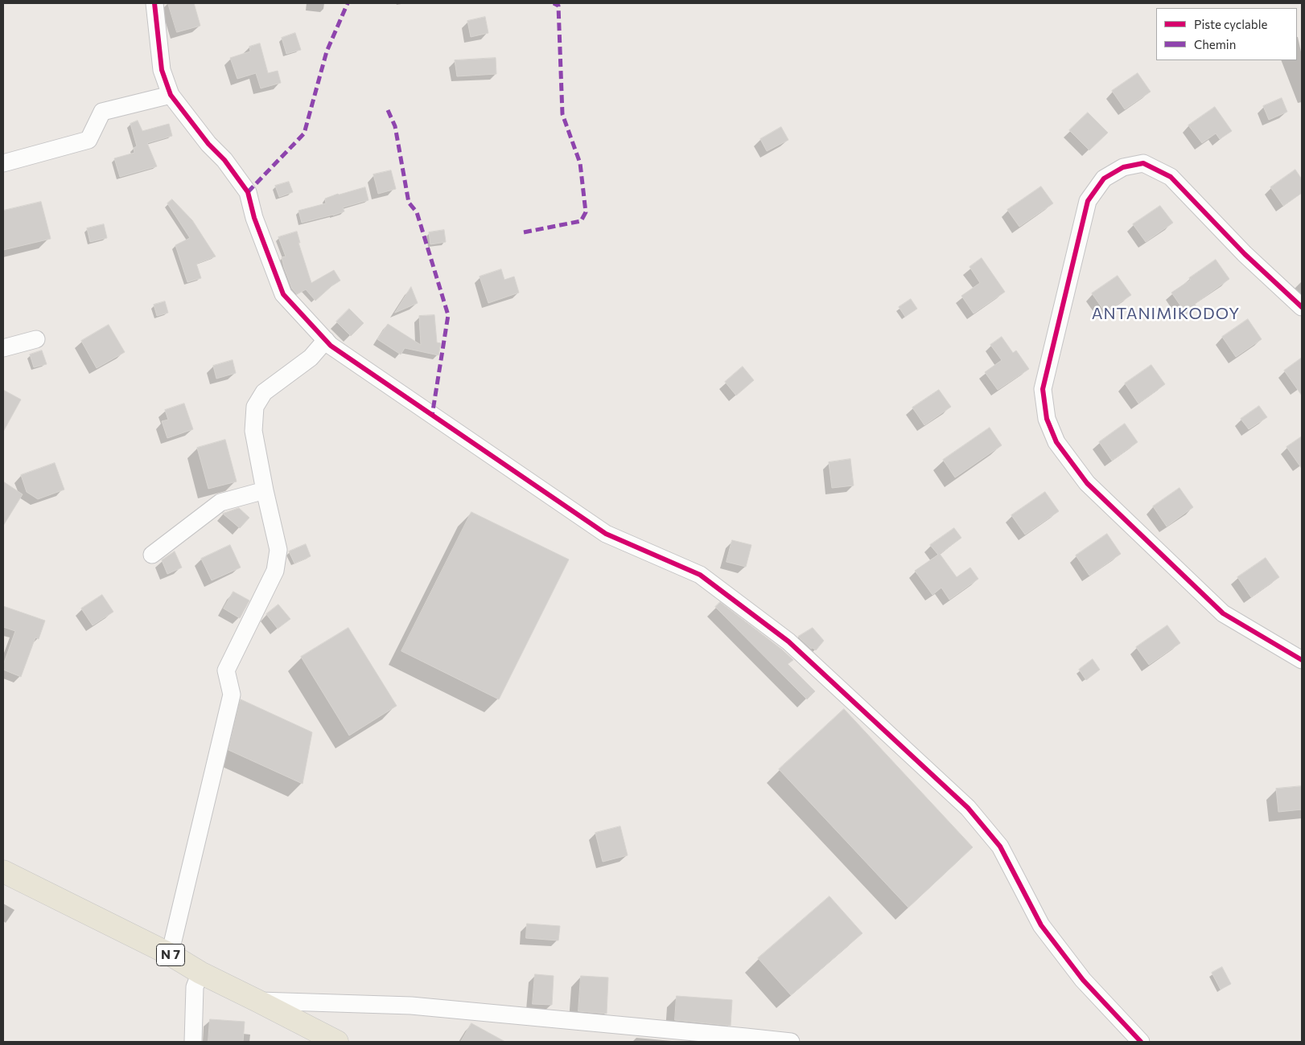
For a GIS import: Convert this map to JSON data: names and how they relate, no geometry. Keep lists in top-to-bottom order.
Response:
{
  "streets": {
    "main road": ["N 7"]
  },
  "districts": ["ANTANIMIKODOY"],
  "legend": ["Piste cyclable", "Chemin"]
}
